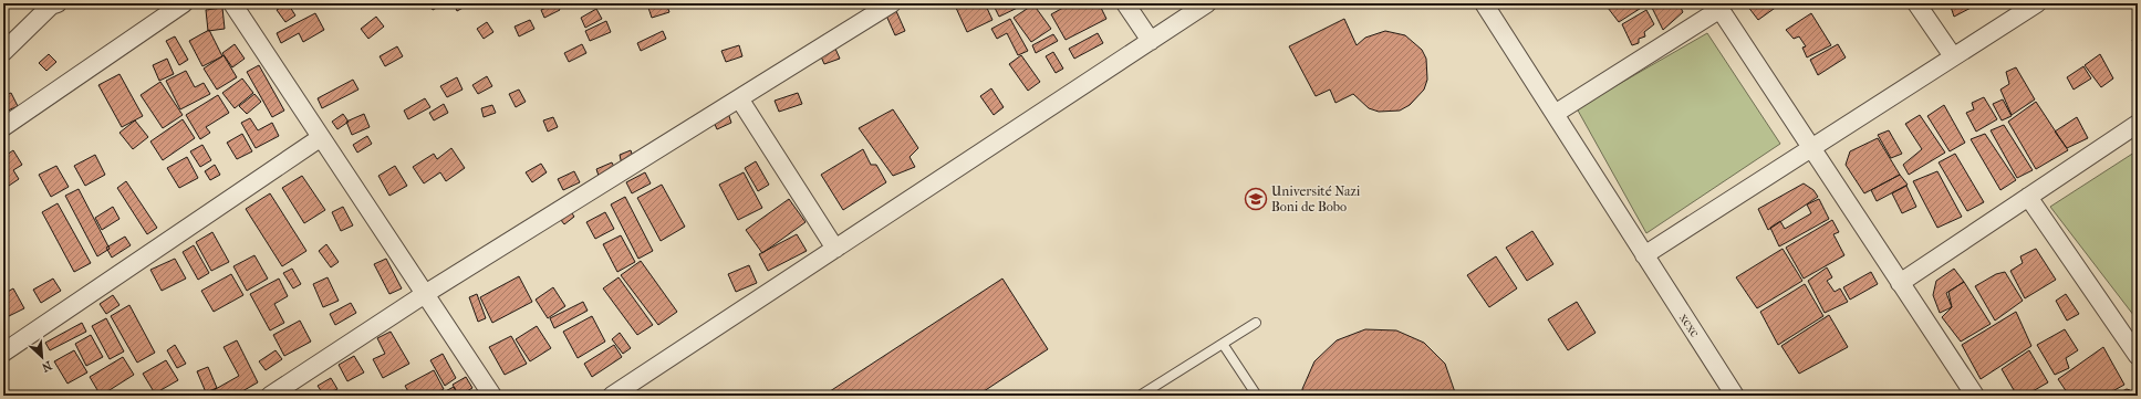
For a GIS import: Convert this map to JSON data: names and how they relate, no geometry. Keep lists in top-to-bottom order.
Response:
{
  "streets": {
    "street": ["xcxc"]
  },
  "places": {
    "school or university": ["Université Nazi Boni de Bobo"]
  },
  "north": "bottom right"
}
